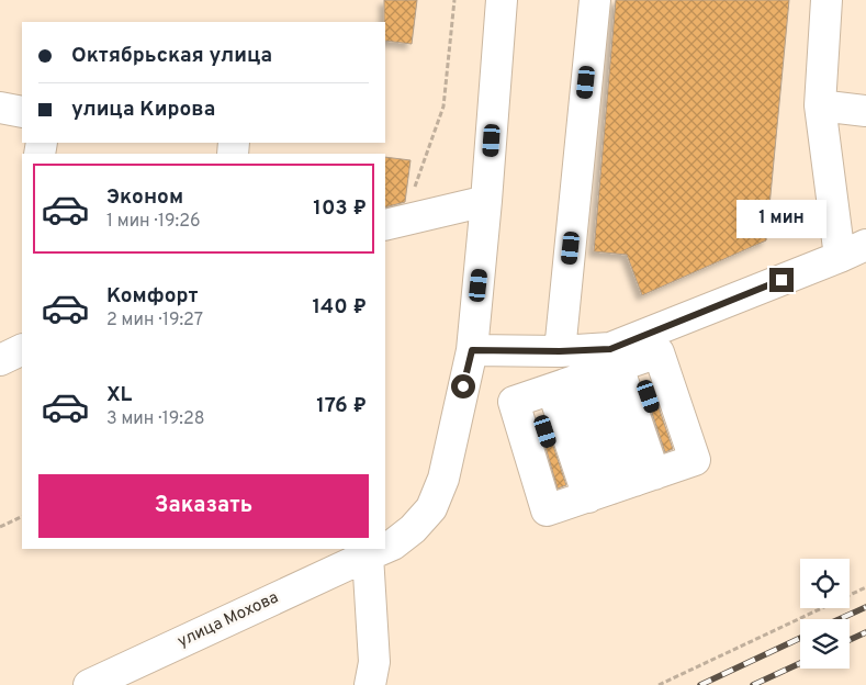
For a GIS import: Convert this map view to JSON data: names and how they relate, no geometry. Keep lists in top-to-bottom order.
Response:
{
  "streets": {
    "street": ["улица Мохова"]
  },
  "page": {
    "banner": ["Октябрьская улица", "улица Кирова"],
    "list": [
      {
        "name": "Эконом",
        "note": "1 мин · 19:26",
        "value": "103 ₽"
      },
      {
        "name": "Комфорт",
        "note": "2 мин · 19:27",
        "value": "140 ₽"
      },
      {
        "name": "XL",
        "note": "3 мин · 19:28",
        "value": "176 ₽"
      }
    ],
    "bubble": "1 мин",
    "buttons": "Заказать"
  }
}
